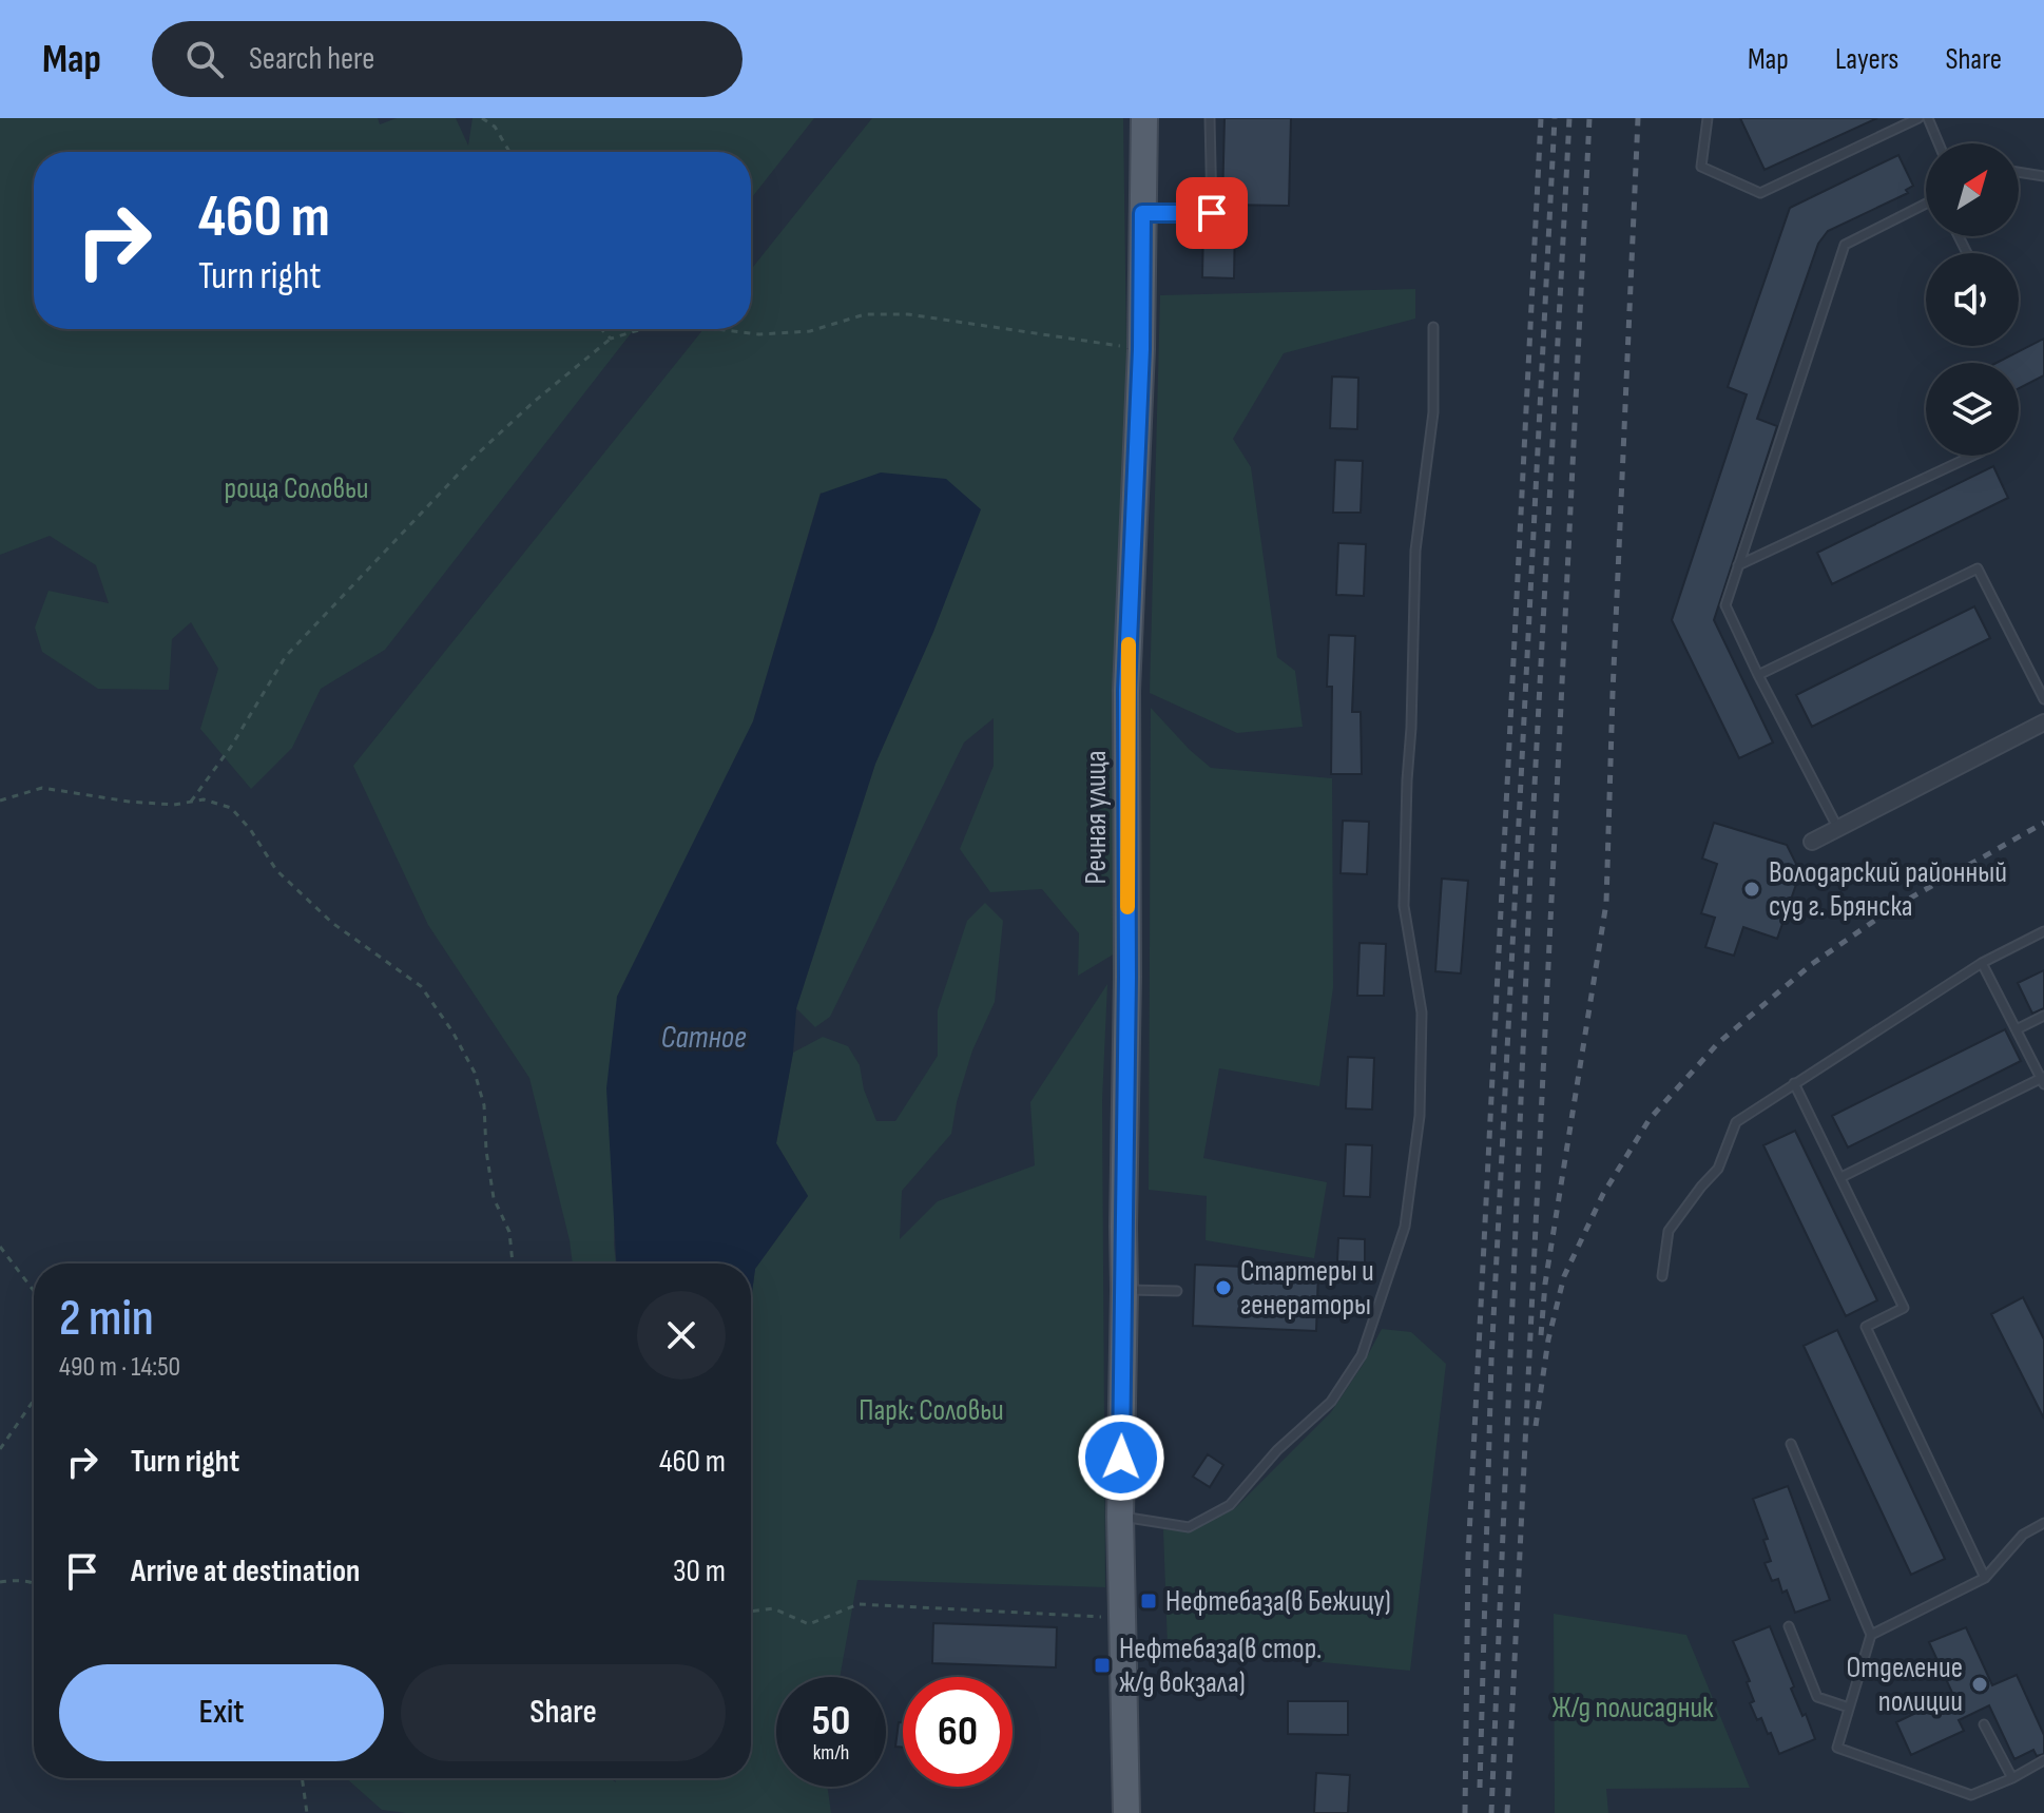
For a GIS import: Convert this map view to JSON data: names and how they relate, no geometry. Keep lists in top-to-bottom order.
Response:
{
  "streets": {
    "main road": ["Речная улица"]
  },
  "water": ["Сатное"],
  "parks": ["роща Соловьи", "Парк: Соловьи", "Ж/д полисадник"],
  "places": {
    "other": ["Володарский районный суд г. Брянска", "Стартеры и генераторы", "Отделение полиции"],
    "transit": ["Нефтебаза(в Бежицу)", "Нефтебаза(в стор. ж/д вокзала)"]
  },
  "north": "top right",
  "page": {
    "header": "Map",
    "search": "Search here",
    "nav": ["Map", "Layers", "Share"],
    "turn": ["460 m", "Turn right"],
    "heading": ["2 min", "490 m · 14:50"],
    "list": [
      {
        "name": "Turn right",
        "value": "460 m"
      },
      {
        "name": "Arrive at destination",
        "value": "30 m"
      }
    ],
    "buttons": ["Exit", "Share"],
    "speed": "50 km/h",
    "limit": "60"
  }
}
